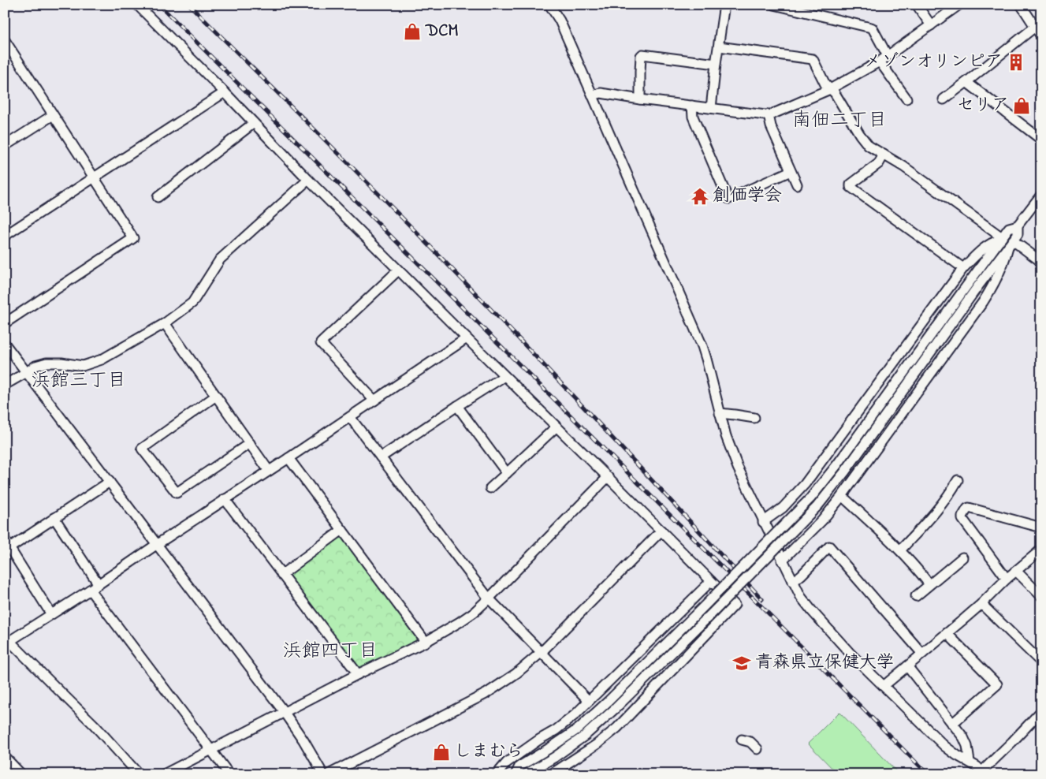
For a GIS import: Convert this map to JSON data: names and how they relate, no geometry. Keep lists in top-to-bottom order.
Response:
{
  "districts": ["南佃二丁目", "浜館三丁目", "浜館四丁目"],
  "places": {
    "shop": ["DCM", "セリア", "しまむら"],
    "building": ["メゾンオリンピア"],
    "temple": ["創価学会"],
    "school or university": ["青森県立保健大学"]
  }
}
